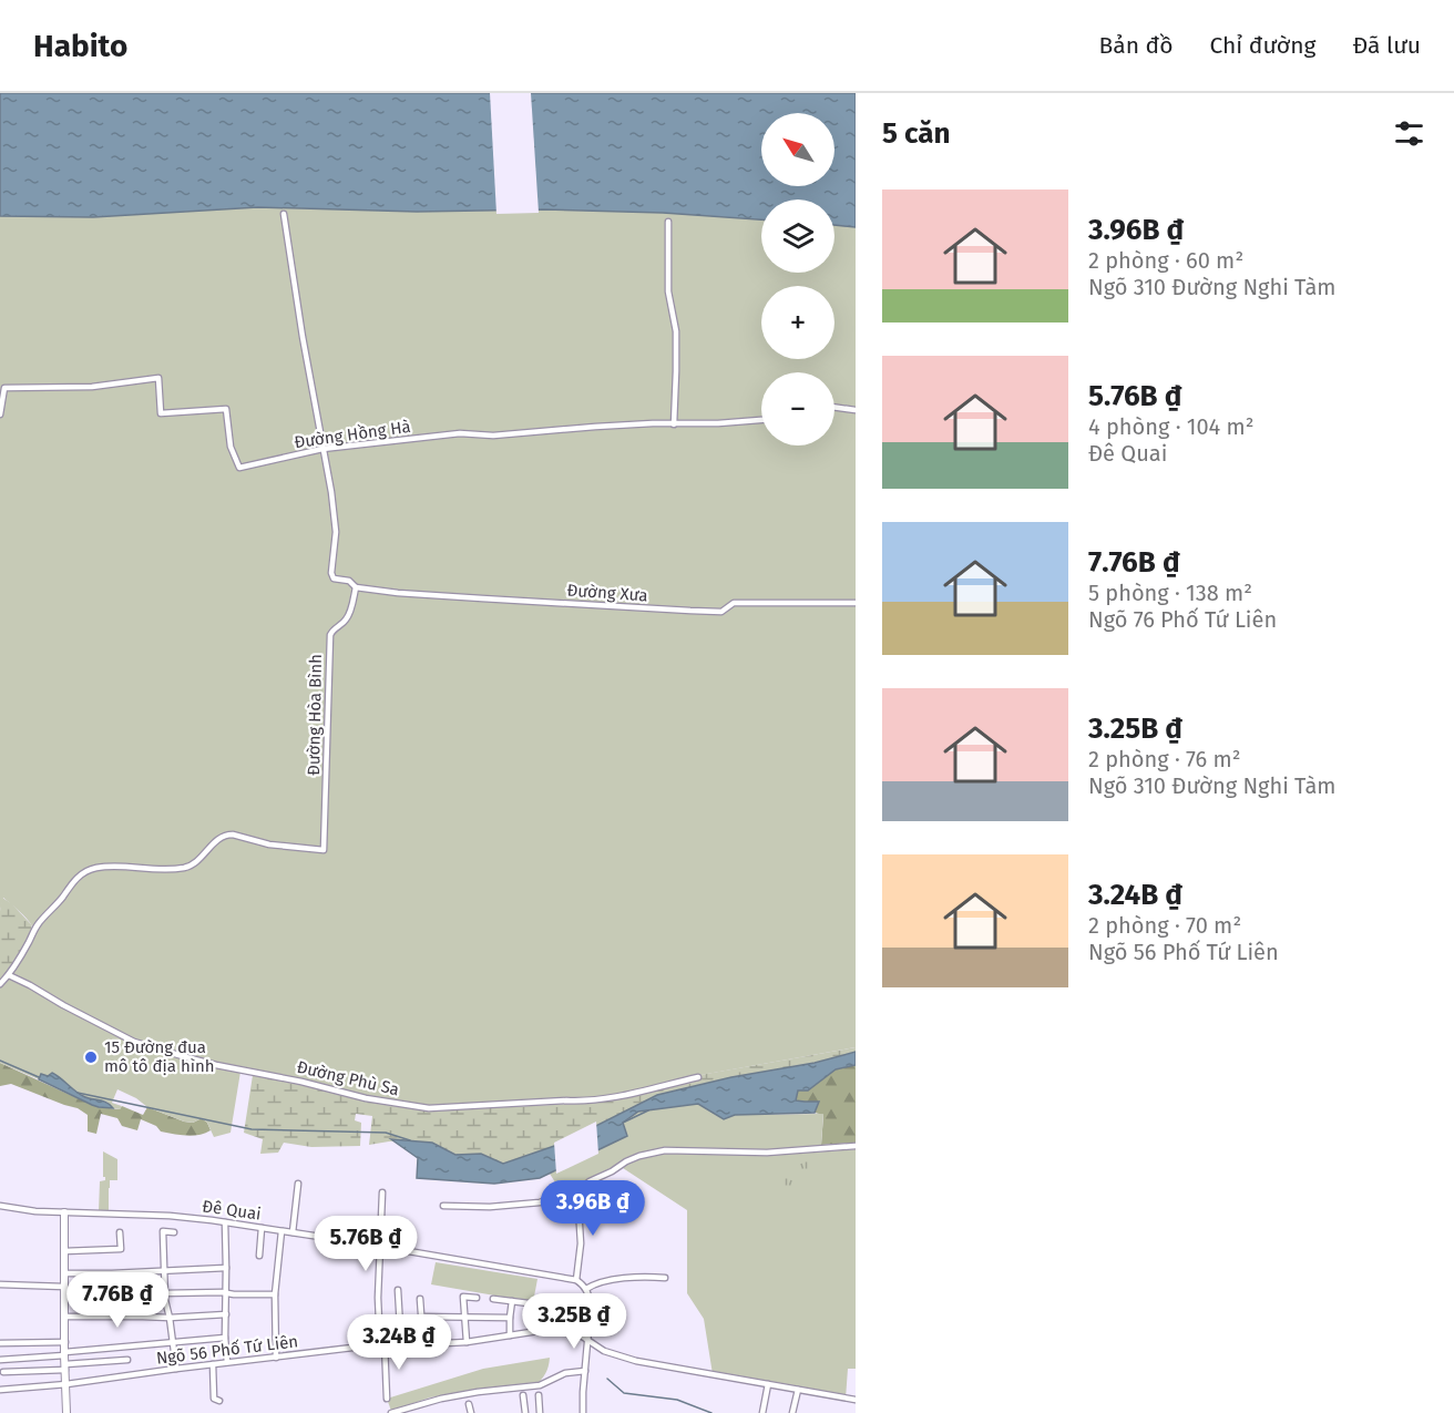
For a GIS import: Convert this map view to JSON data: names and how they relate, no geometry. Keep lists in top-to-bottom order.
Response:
{
  "streets": {
    "street": [
      "Đường Hồng Hà",
      "Đường Xưa",
      "Đường Hòa Bình",
      "Đường Phù Sa",
      "Đê Quai",
      "Ngõ 56 Phố Tứ Liên"
    ]
  },
  "crossings": [
    ["Đường Xưa", "Đường Hòa Bình"],
    ["Đường Hòa Bình", "Đường Phù Sa"]
  ],
  "places": ["15 Đường đua mô tô địa hình"],
  "north": "top left",
  "page": {
    "header": "Habito",
    "nav": ["Bản đồ", "Chỉ đường", "Đã lưu"],
    "heading": "5 căn",
    "map_buttons": ["+", "−"],
    "list": [
      {
        "name": "3.96B ₫",
        "note": "2 phòng · 60 m² · Ngõ 310 Đường Nghi Tàm"
      },
      {
        "name": "5.76B ₫",
        "note": "4 phòng · 104 m² · Đê Quai"
      },
      {
        "name": "7.76B ₫",
        "note": "5 phòng · 138 m² · Ngõ 76 Phố Tứ Liên"
      },
      {
        "name": "3.25B ₫",
        "note": "2 phòng · 76 m² · Ngõ 310 Đường Nghi Tàm"
      },
      {
        "name": "3.24B ₫",
        "note": "2 phòng · 70 m² · Ngõ 56 Phố Tứ Liên"
      }
    ],
    "price": [
      "3.96B ₫",
      "5.76B ₫",
      "7.76B ₫",
      "3.25B ₫",
      "3.24B ₫"
    ]
  }
}
